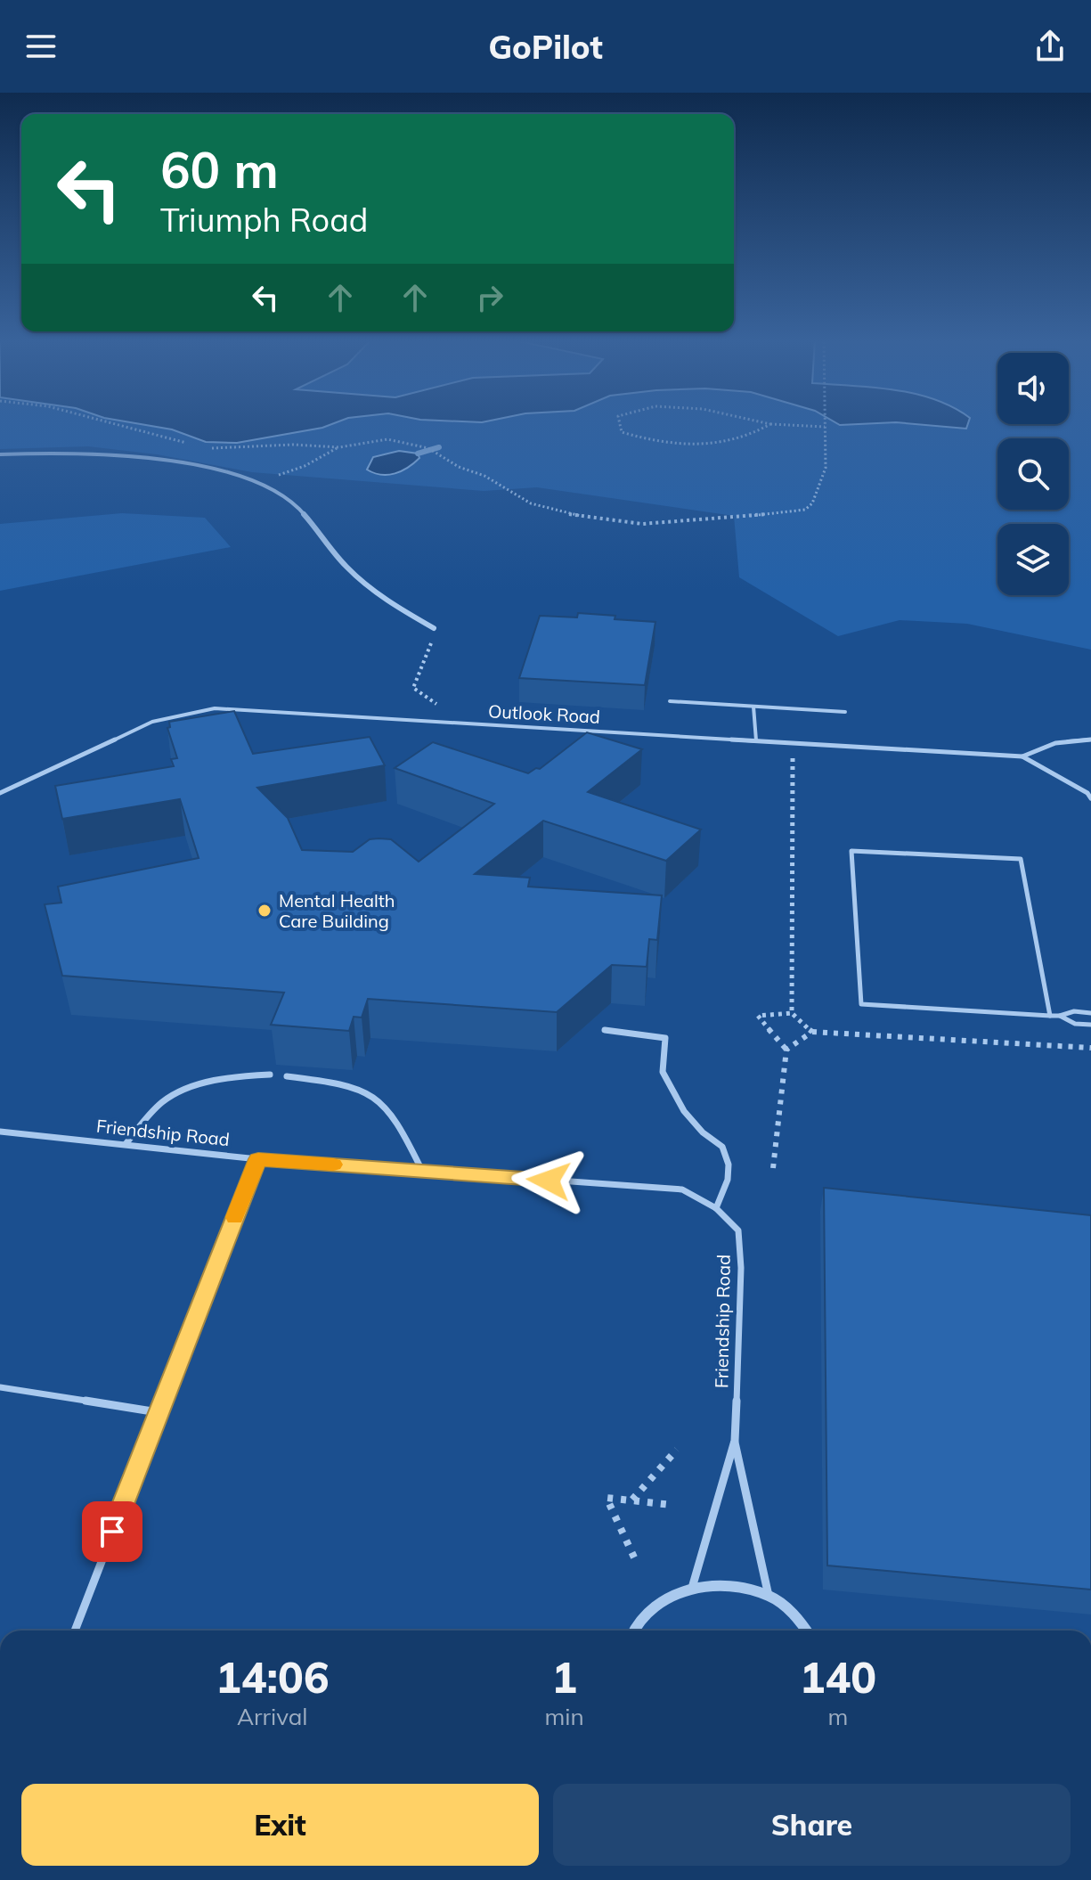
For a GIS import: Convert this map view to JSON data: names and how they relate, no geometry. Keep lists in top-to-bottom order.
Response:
{
  "streets": {
    "lane": ["Outlook Road", "Friendship Road"]
  },
  "places": ["Mental Health Care Building"],
  "page": {
    "header": "GoPilot",
    "turn": ["60 m", "Triumph Road"],
    "eta": [
      "14:06",
      "Arrival",
      "1",
      "min",
      "140",
      "m"
    ],
    "buttons": ["Exit", "Share"]
  }
}
